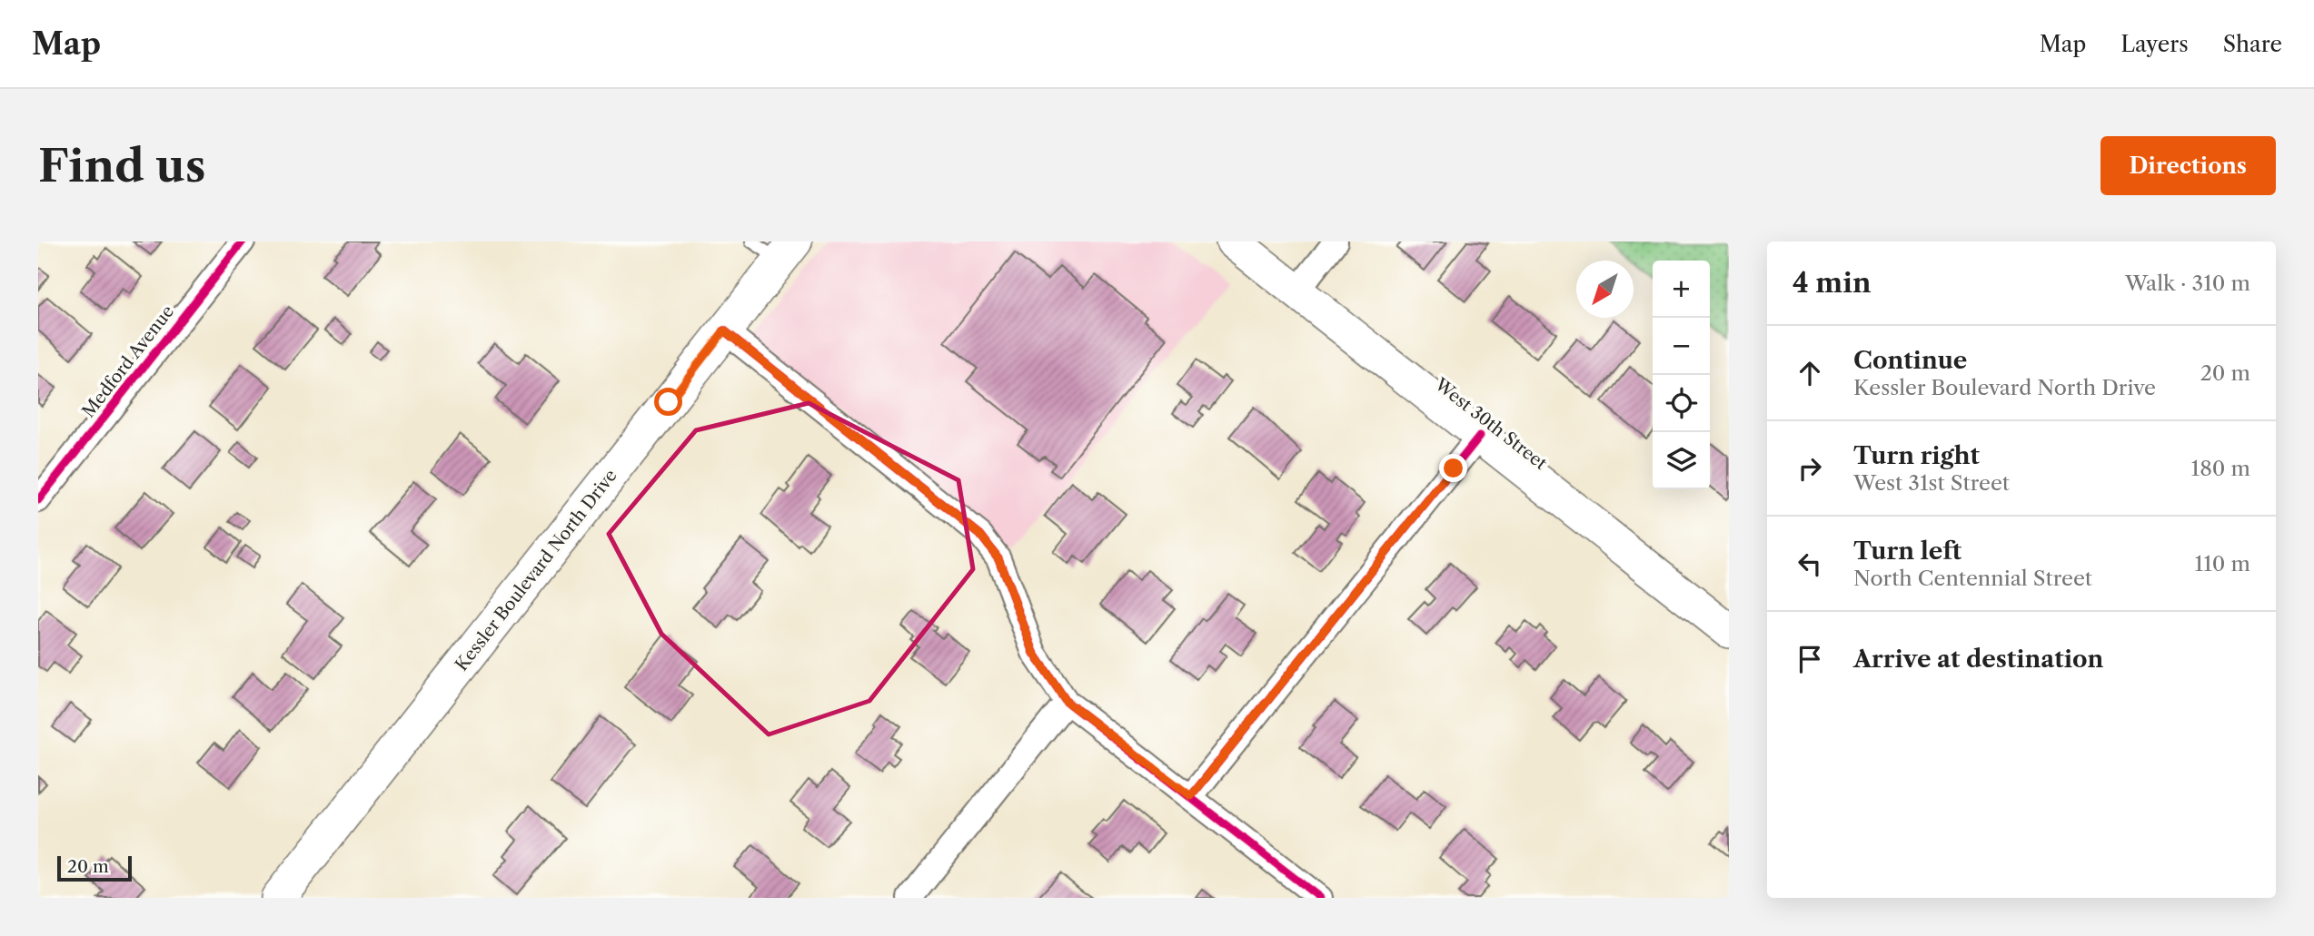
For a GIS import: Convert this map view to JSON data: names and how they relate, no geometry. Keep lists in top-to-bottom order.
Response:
{
  "streets": {
    "main road": ["West 30th Street", "Kessler Boulevard North Drive"],
    "street": ["Medford Avenue"]
  },
  "scale_bar": "20 m",
  "north": "bottom left",
  "page": {
    "header": "Map",
    "nav": ["Map", "Layers", "Share"],
    "buttons": "Directions",
    "title": "Find us",
    "heading": ["4 min", "Walk · 310 m"],
    "map_buttons": ["+", "−"],
    "list": [
      ["Continue", "Kessler Boulevard North Drive", "20 m"],
      ["Turn right", "West 31st Street", "180 m"],
      ["Turn left", "North Centennial Street", "110 m"],
      "Arrive at destination"
    ],
    "scale": "20 m"
  }
}
